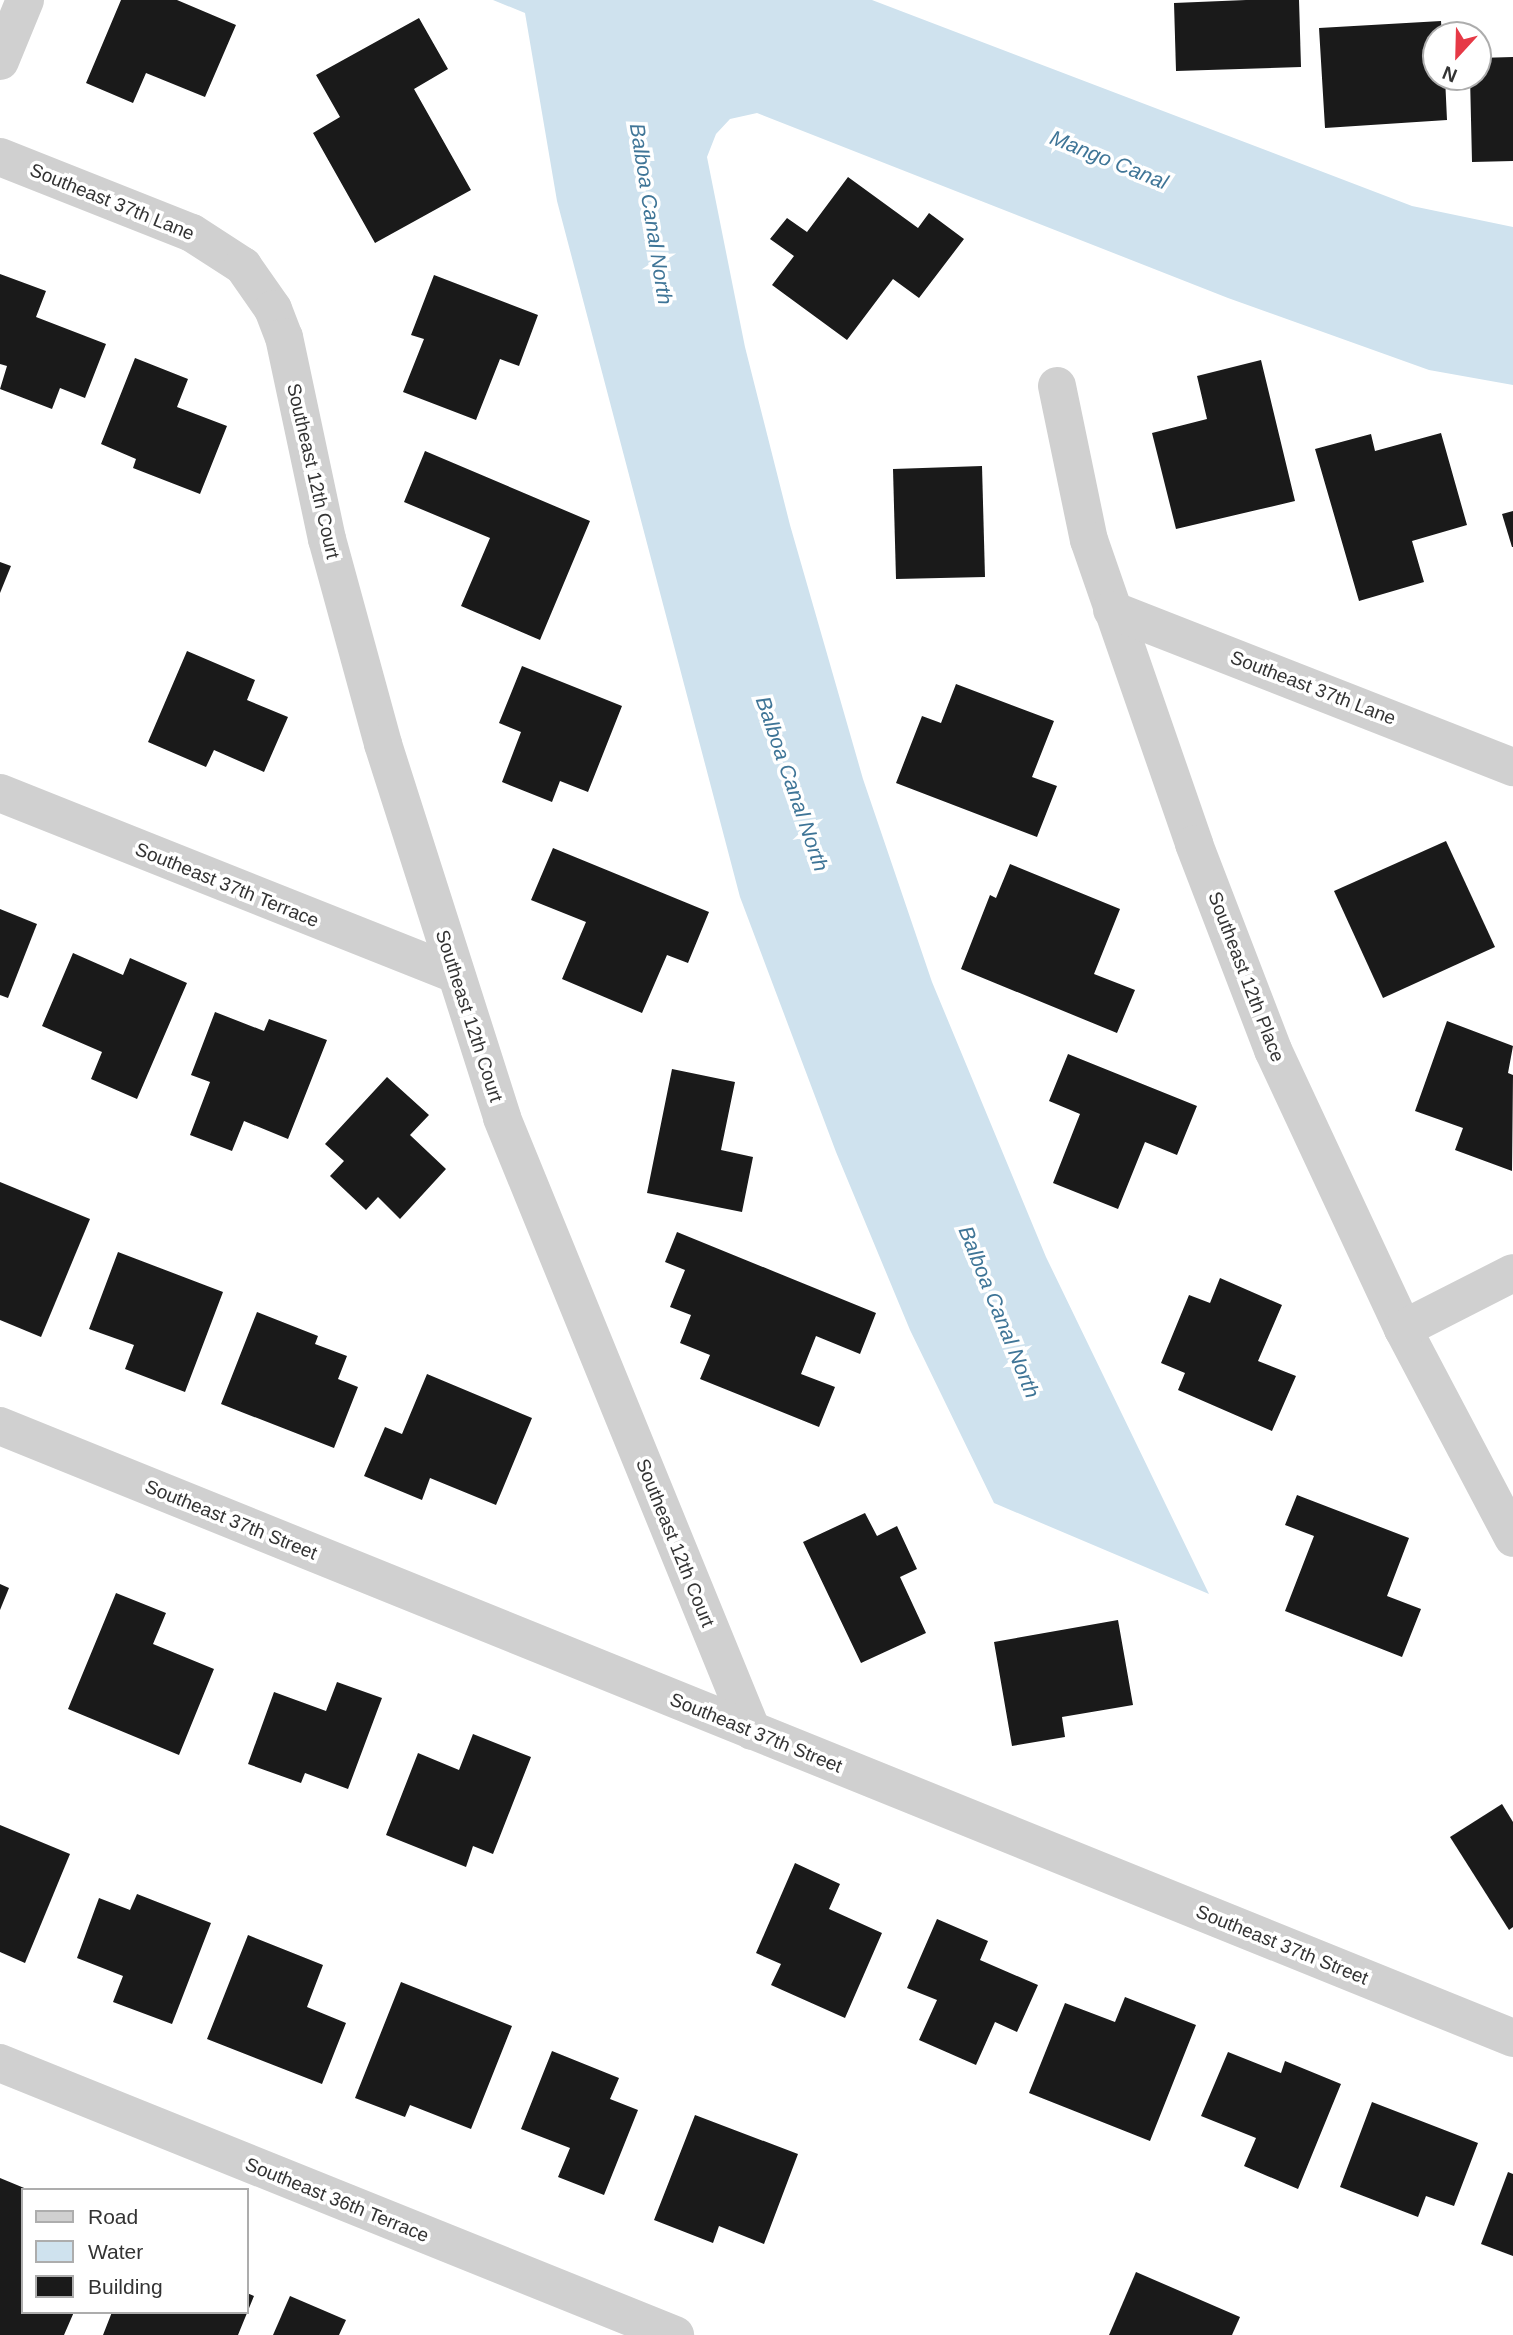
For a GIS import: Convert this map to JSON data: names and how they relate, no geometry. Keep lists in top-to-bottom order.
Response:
{
  "streets": {
    "street": [
      "Southeast 37th Lane",
      "Southeast 12th Court",
      "Southeast 37th Terrace",
      "Southeast 12th Place",
      "Southeast 37th Street",
      "Southeast 36th Terrace"
    ]
  },
  "crossings": [
    ["Southeast 37th Lane", "Southeast 12th Court"],
    ["Southeast 37th Lane", "Southeast 12th Place"],
    ["Southeast 12th Court", "Southeast 37th Terrace"],
    ["Southeast 12th Court", "Southeast 37th Street"]
  ],
  "water": ["Mango Canal", "Balboa Canal North"],
  "legend": ["Road", "Water", "Building"],
  "north": "bottom"
}
